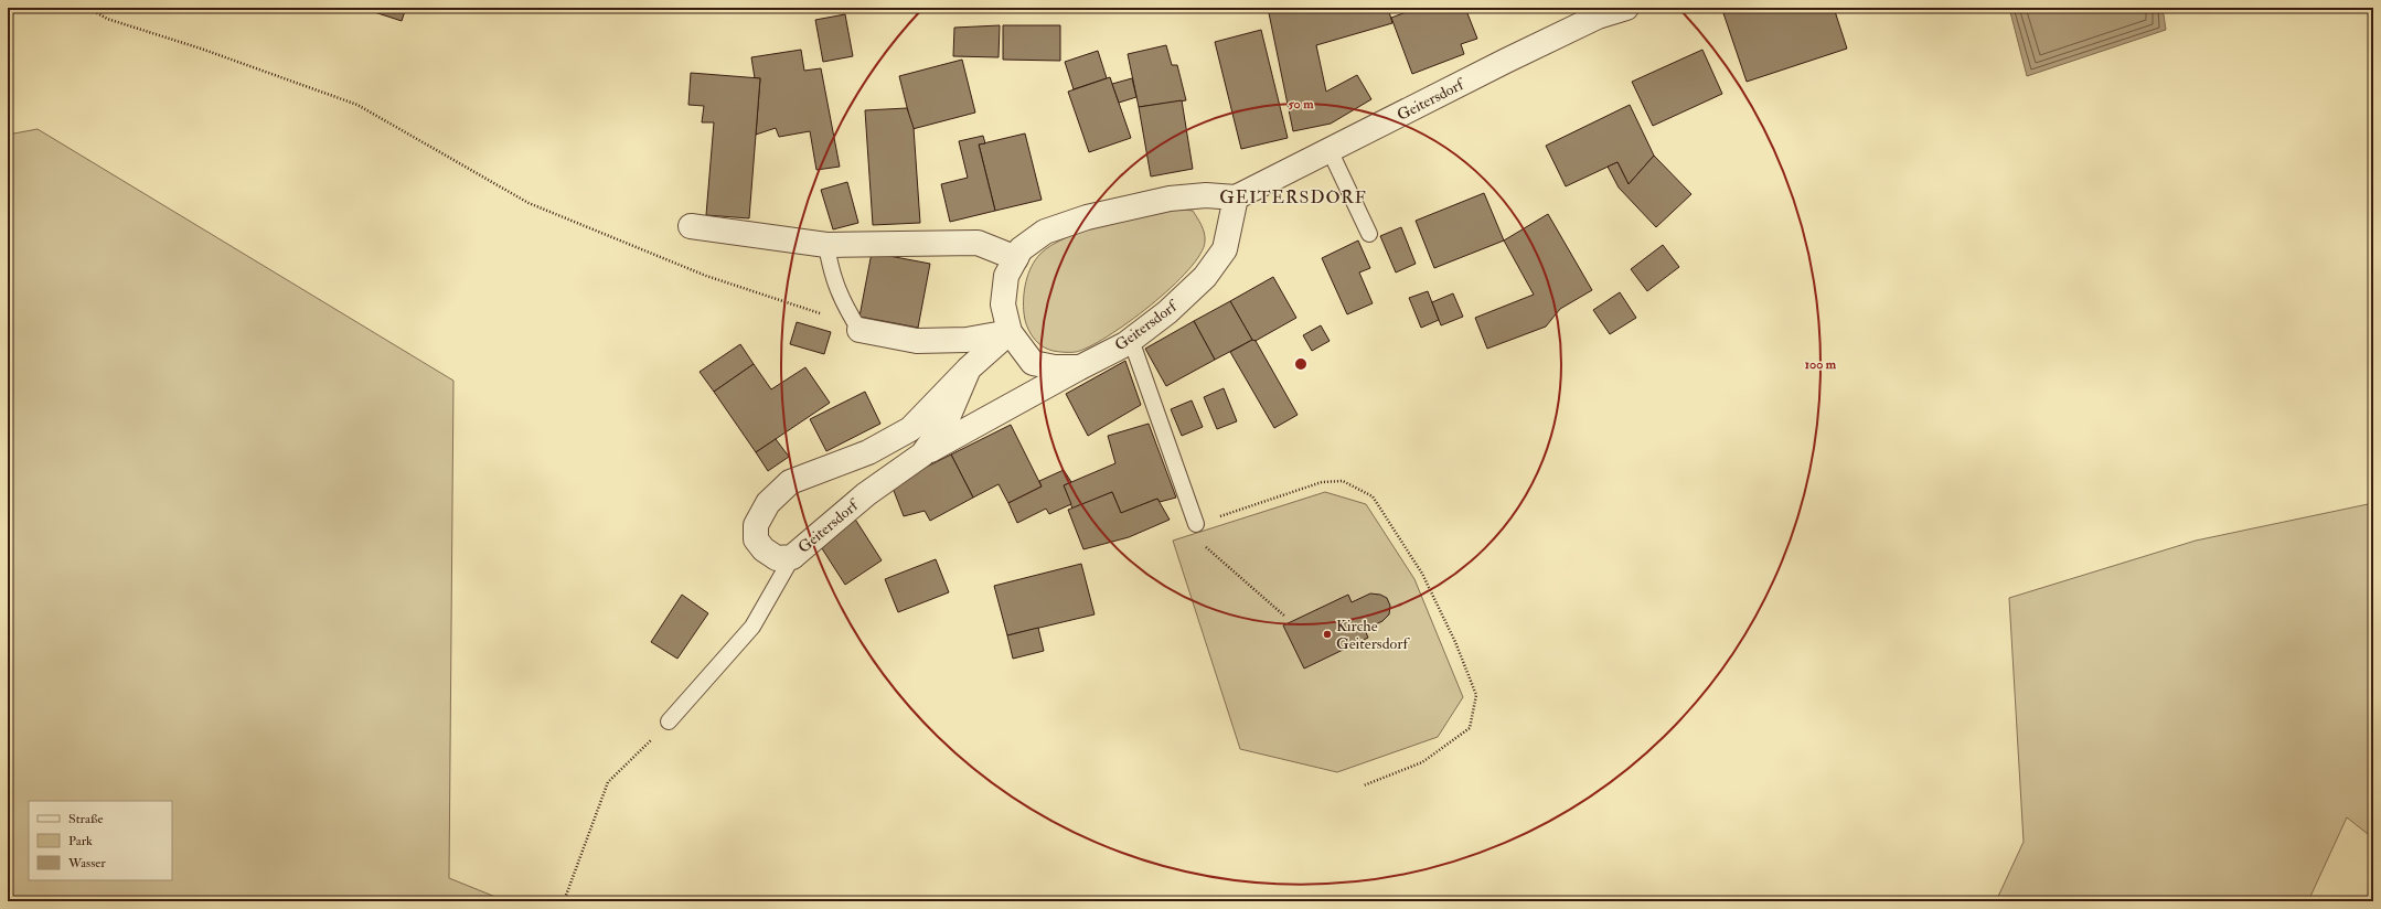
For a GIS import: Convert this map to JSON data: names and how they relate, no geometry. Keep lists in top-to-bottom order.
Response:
{
  "streets": {
    "street": ["Geitersdorf"]
  },
  "districts": ["GEITERSDORF"],
  "places": ["Kirche Geitersdorf"],
  "legend": ["Straße", "Park", "Wasser"],
  "rings": ["50 m", "100 m"]
}
